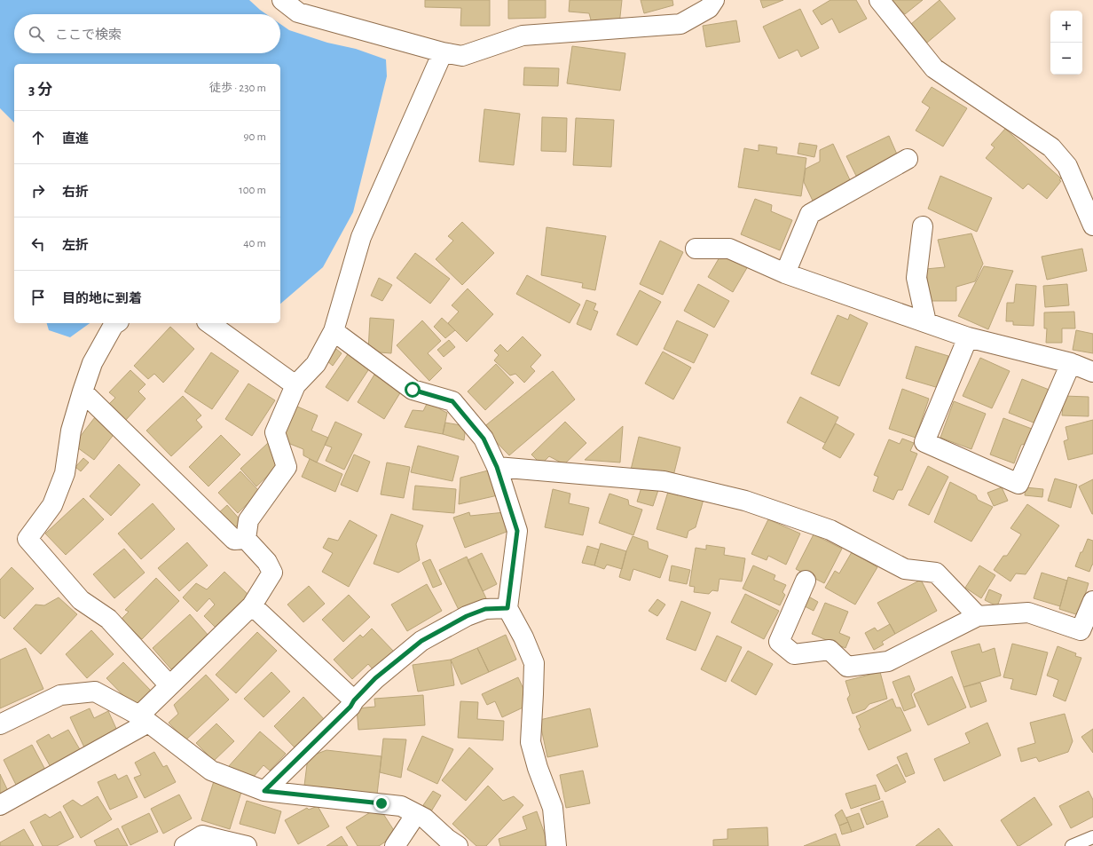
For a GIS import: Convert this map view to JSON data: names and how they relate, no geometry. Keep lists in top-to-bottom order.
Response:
{
  "page": {
    "map_buttons": ["+", "−"],
    "search": "ここで検索",
    "heading": ["3 分", "徒歩 · 230 m"],
    "list": [
      ["直進", "90 m"],
      ["右折", "100 m"],
      ["左折", "40 m"],
      "目的地に到着"
    ]
  }
}
